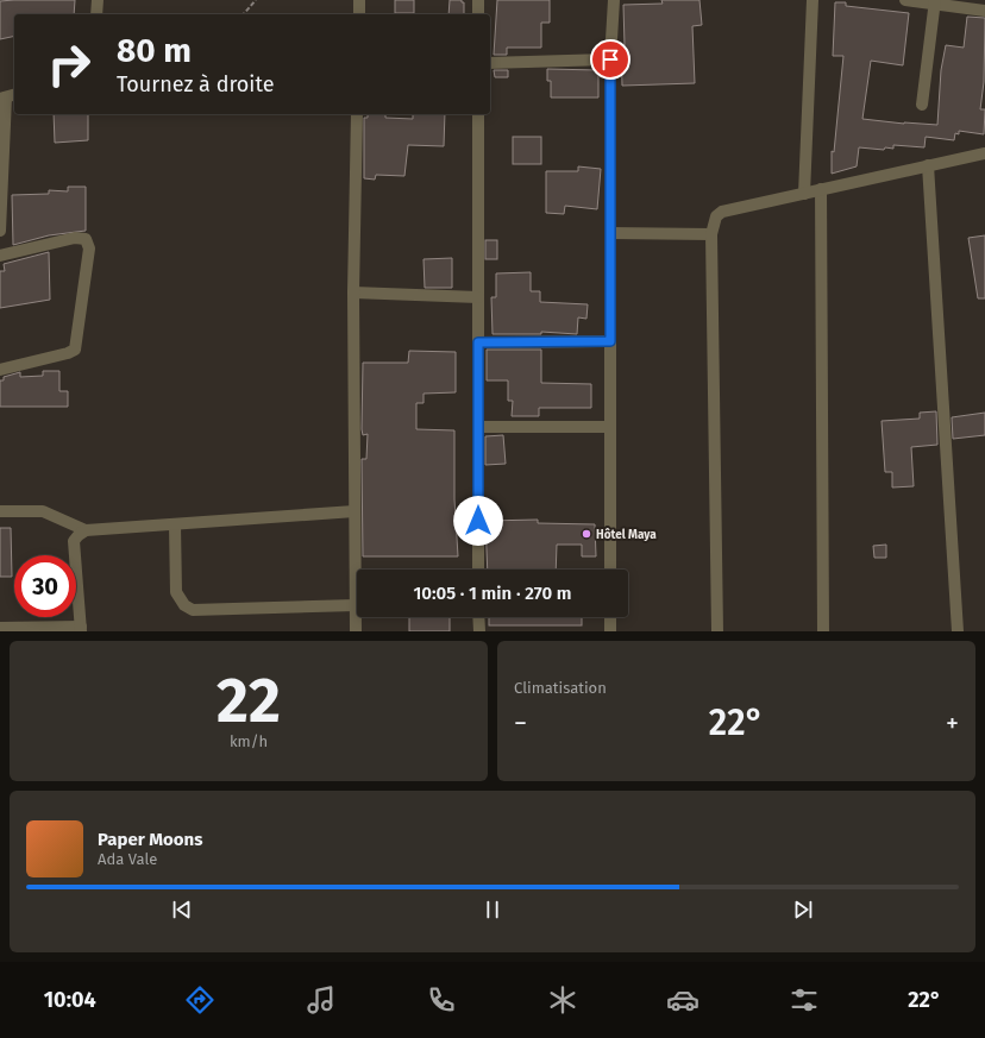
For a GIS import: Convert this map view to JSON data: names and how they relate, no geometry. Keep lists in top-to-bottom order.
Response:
{
  "places": ["Hôtel Maya"],
  "page": {
    "turn": ["80 m", "Tournez à droite"],
    "limit": "30",
    "trip": "10:05 · 1 min · 270 m",
    "tile": [
      ["22", "km/h"],
      "Climatisation"
    ],
    "heat": ["−", "22°", "+"],
    "song": ["Paper Moons", "Ada Vale"],
    "tabs": ["10:04", "22°"]
  }
}
